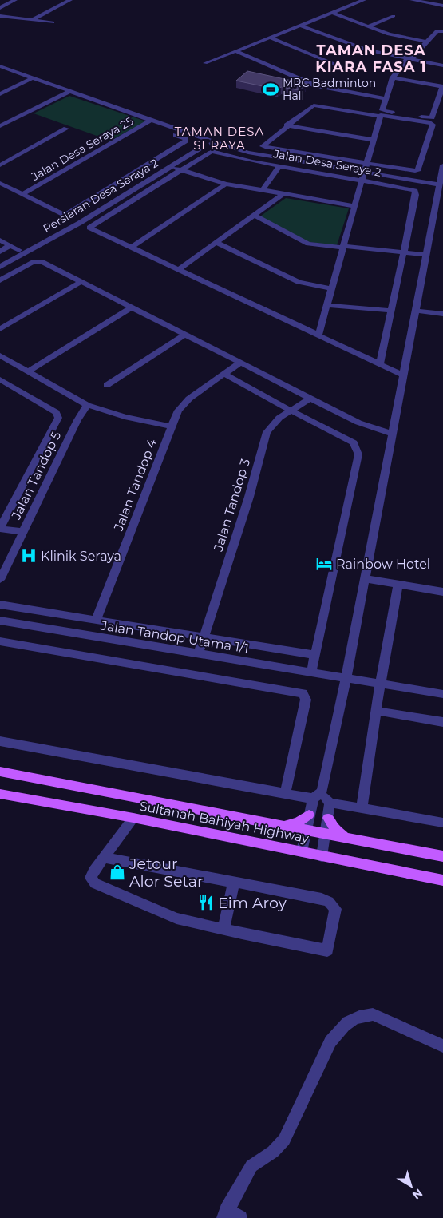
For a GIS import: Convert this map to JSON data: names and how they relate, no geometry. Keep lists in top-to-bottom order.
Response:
{
  "streets": {
    "main road": ["Sultanah Bahiyah Highway"],
    "street": [
      "Jalan Desa Seraya 25",
      "Jalan Desa Seraya 2",
      "Persiaran Desa Seraya 2",
      "Jalan Tandop 5",
      "Jalan Tandop 4",
      "Jalan Tandop 3",
      "Jalan Tandop Utama 1/1"
    ]
  },
  "crossings": [
    ["Jalan Tandop 3", "Jalan Tandop Utama 1/1"]
  ],
  "districts": ["TAMAN DESA KIARA FASA 1", "TAMAN DESA SERAYA"],
  "places": {
    "sports": ["MRC Badminton Hall"],
    "hospital": ["Klinik Seraya"],
    "hotel": ["Rainbow Hotel"],
    "shop": ["Jetour Alor Setar"],
    "restaurant": ["Eim Aroy"]
  },
  "north": "bottom right"
}
